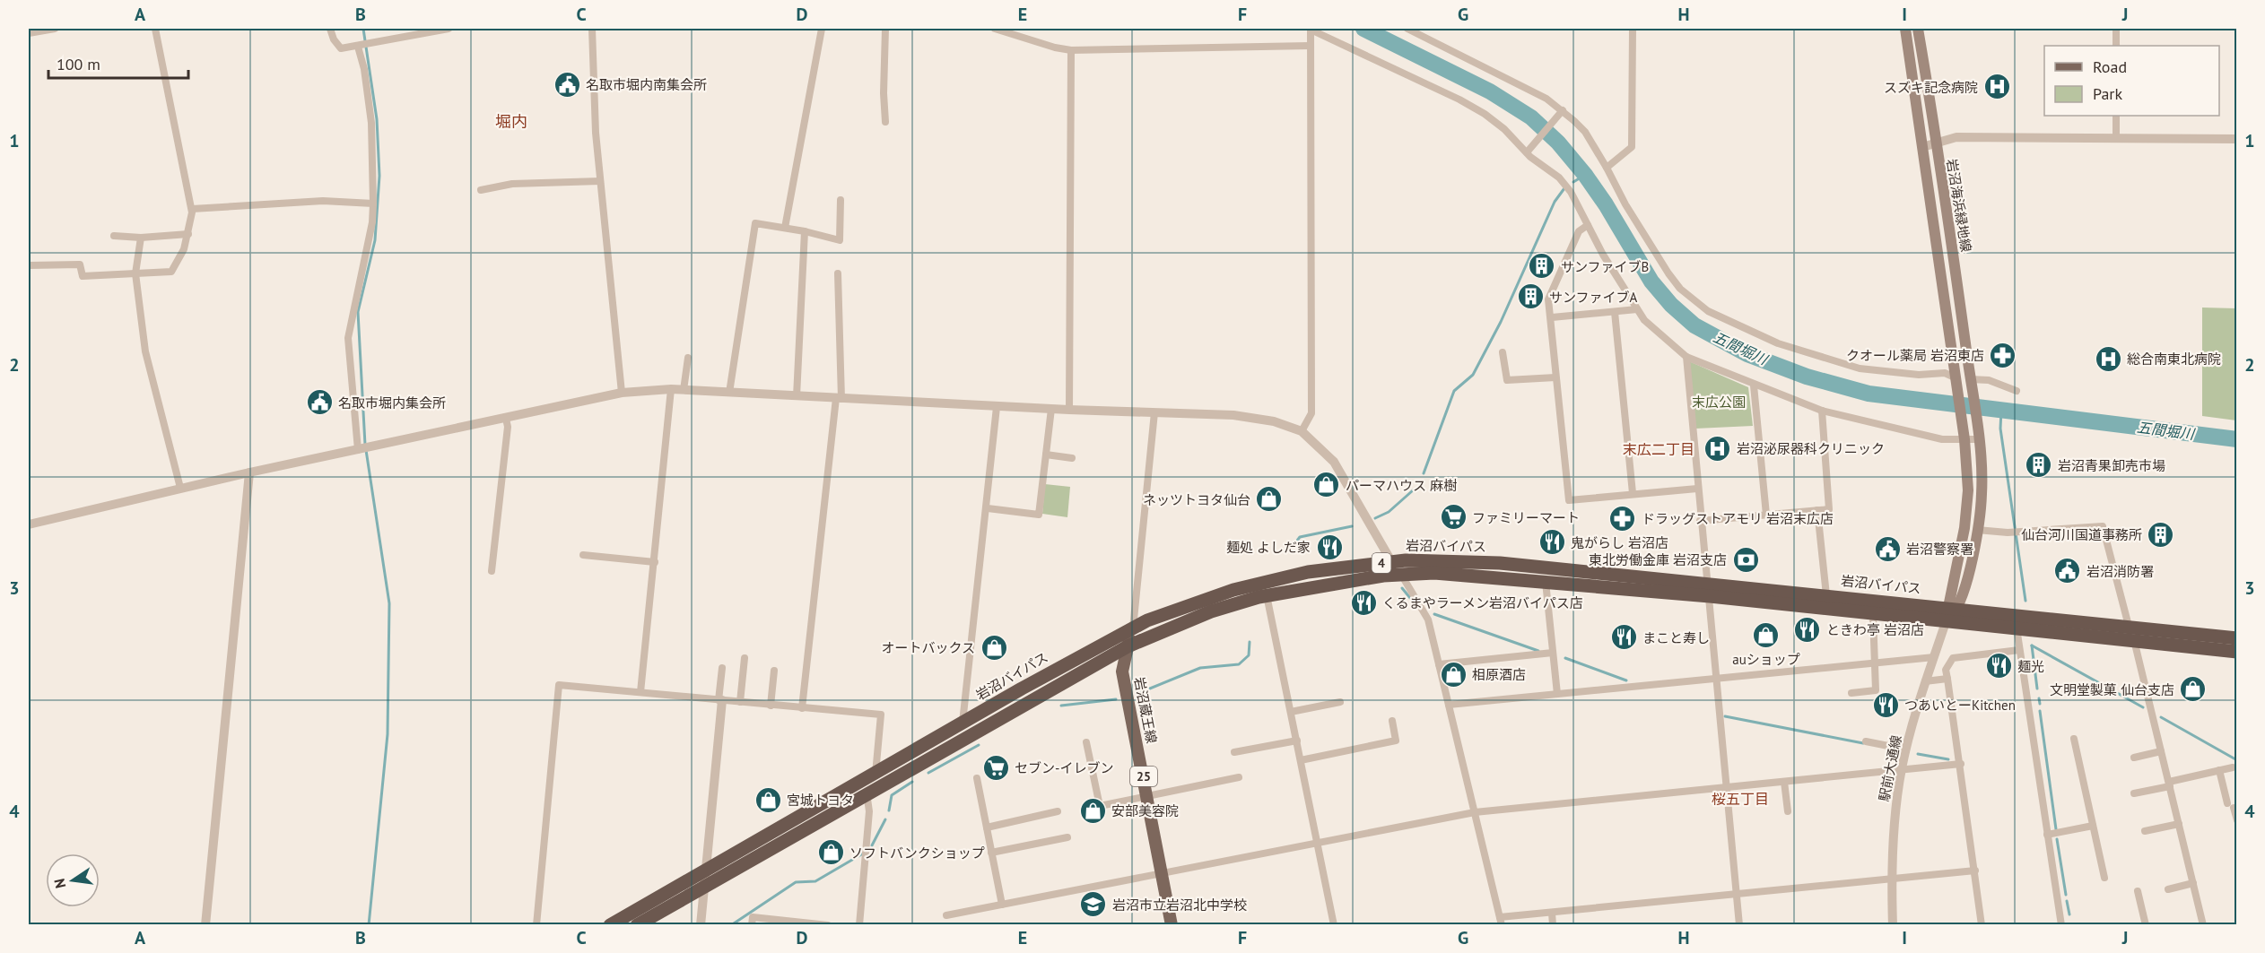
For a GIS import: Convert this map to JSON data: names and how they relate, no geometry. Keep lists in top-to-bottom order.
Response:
{
  "streets": {
    "highway": ["岩沼バイパス", "4"],
    "main road": ["岩沼海浜緑地線", "岩沼蔵王線", "25"],
    "street": ["駅前大通線"]
  },
  "crossings": [
    ["岩沼バイパス", "岩沼蔵王線"],
    ["岩沼バイパス", "駅前大通線"]
  ],
  "districts": ["堀内", "末広二丁目", "桜五丁目"],
  "water": ["五間堀川"],
  "parks": ["末広公園"],
  "places": {
    "public building": [
      "名取市堀内南集会所",
      "名取市堀内集会所",
      "岩沼警察署",
      "岩沼消防署"
    ],
    "hospital": ["スズキ記念病院", "総合南東北病院", "岩沼泌尿器科クリニック"],
    "building": [
      "サンファイブB",
      "サンファイブA",
      "岩沼青果卸売市場",
      "仙台河川国道事務所"
    ],
    "pharmacy": ["クオール薬局 岩沼東店", "ドラッグストアモリ 岩沼末広店"],
    "shop": [
      "パーマハウス 麻樹",
      "ネッツトヨタ仙台",
      "auショップ",
      "オートバックス",
      "相原酒店",
      "文明堂製菓 仙台支店",
      "宮城トヨタ",
      "安部美容院",
      "ソフトバンクショップ"
    ],
    "supermarket": ["ファミリーマート", "セブン-イレブン"],
    "restaurant": [
      "鬼がらし 岩沼店",
      "麺処 よしだ家",
      "くるまやラーメン岩沼バイパス店",
      "ときわ亭 岩沼店",
      "まこと寿し",
      "麺光",
      "つあいとーKitchen"
    ],
    "bank": ["東北労働金庫 岩沼支店"],
    "school or university": ["岩沼市立岩沼北中学校"]
  },
  "legend": ["Road", "Park"],
  "scale_bar": "100 m",
  "north": "left",
  "grid": {
    "columns": [
      "A",
      "B",
      "C",
      "D",
      "E",
      "F",
      "G",
      "H",
      "I",
      "J"
    ],
    "rows": [
      "1",
      "2",
      "3",
      "4"
    ]
  }
}
